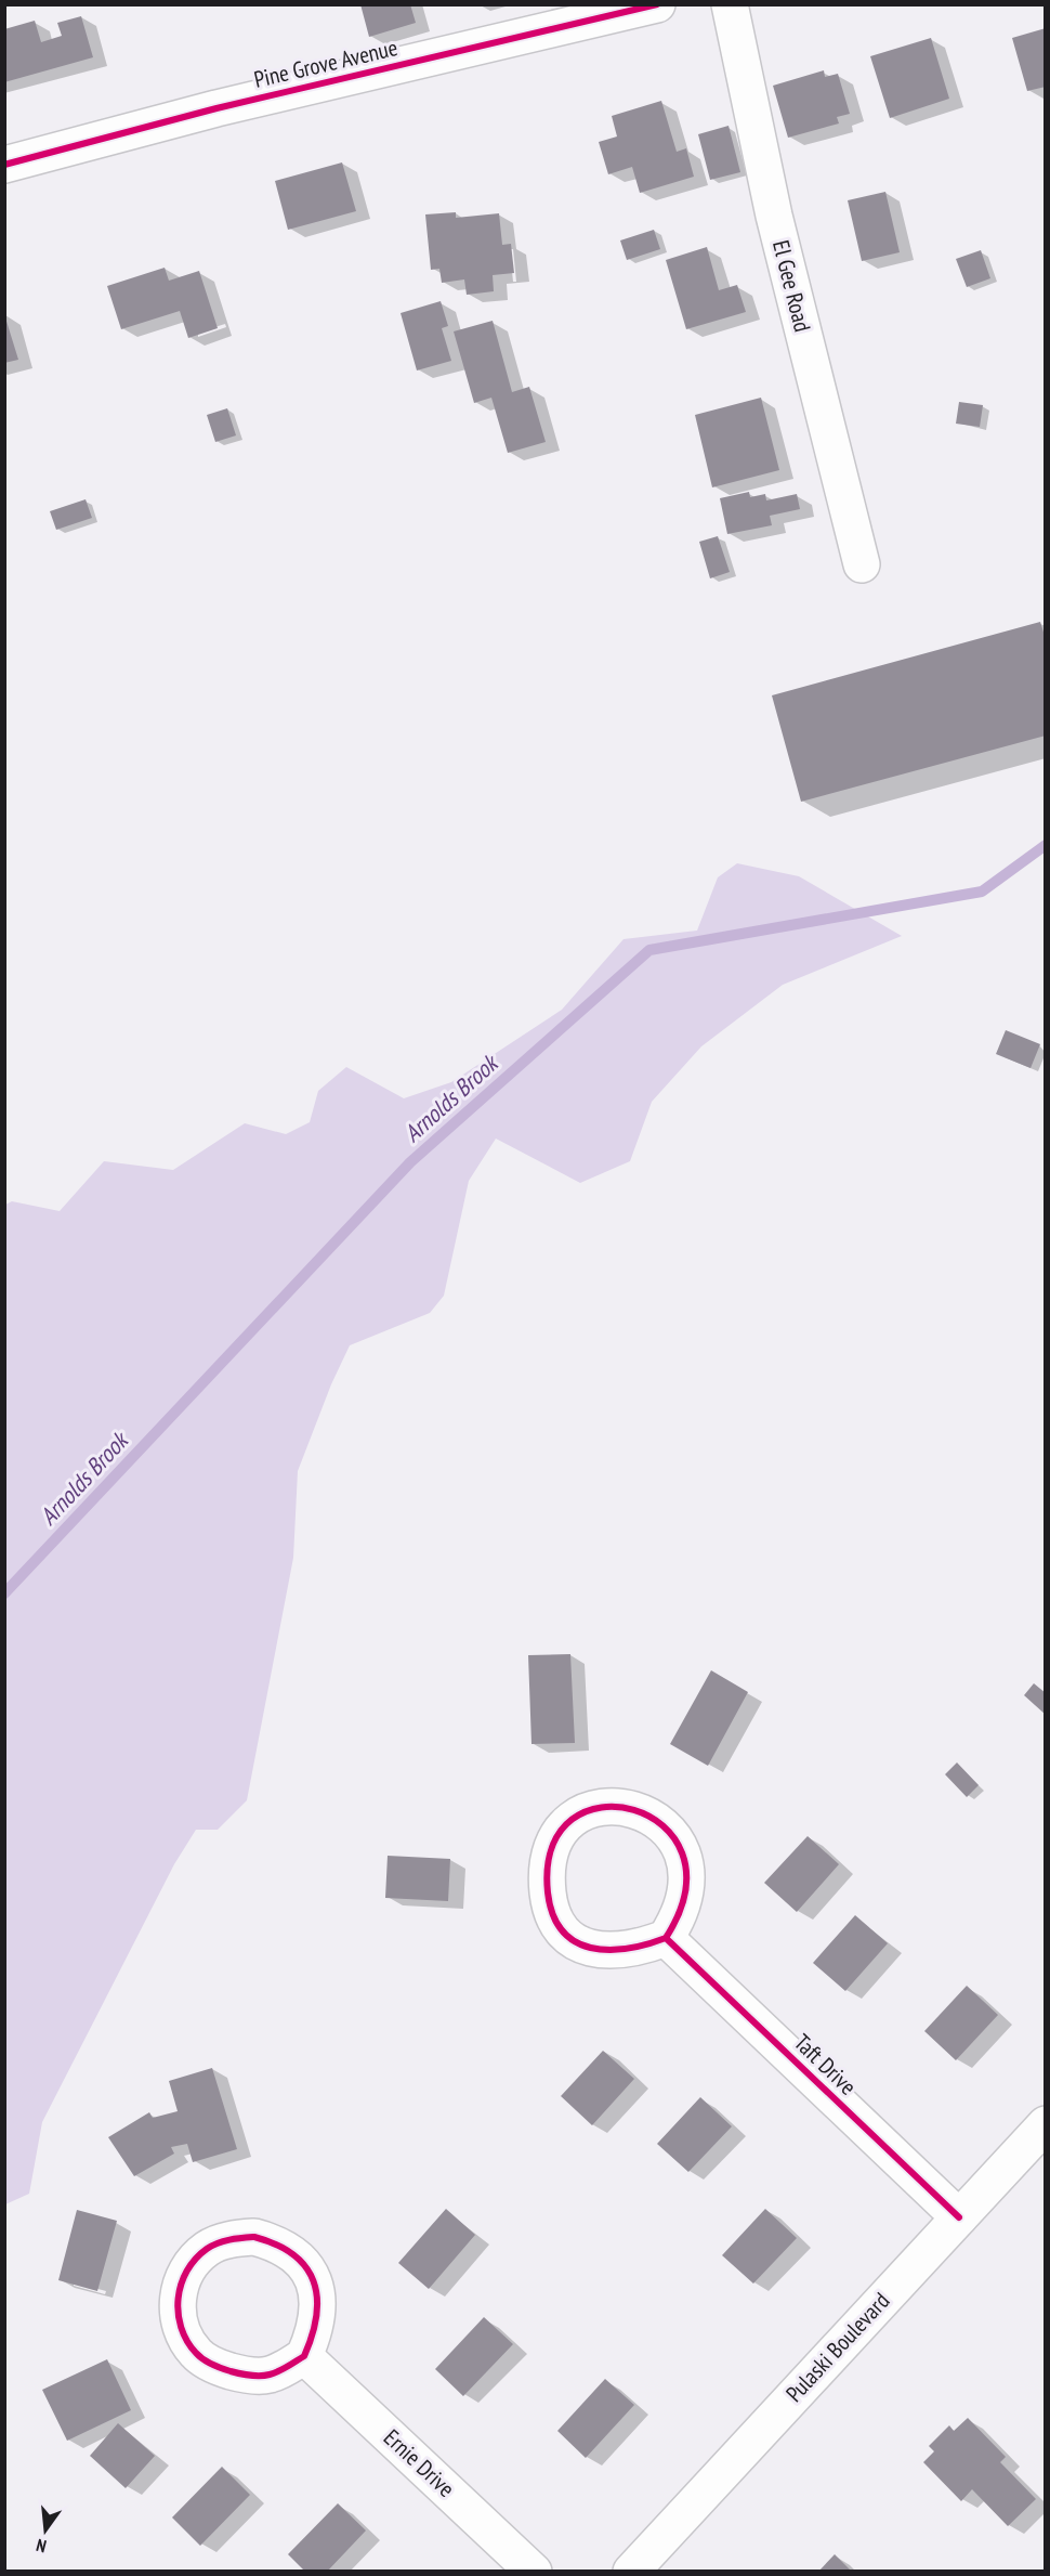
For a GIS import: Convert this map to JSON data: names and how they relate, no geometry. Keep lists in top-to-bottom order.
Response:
{
  "streets": {
    "street": [
      "Pine Grove Avenue",
      "El Gee Road",
      "Taft Drive",
      "Pulaski Boulevard",
      "Ernie Drive"
    ]
  },
  "crossings": [
    ["Taft Drive", "Pulaski Boulevard"]
  ],
  "water": ["Arnolds Brook"],
  "north": "bottom"
}
